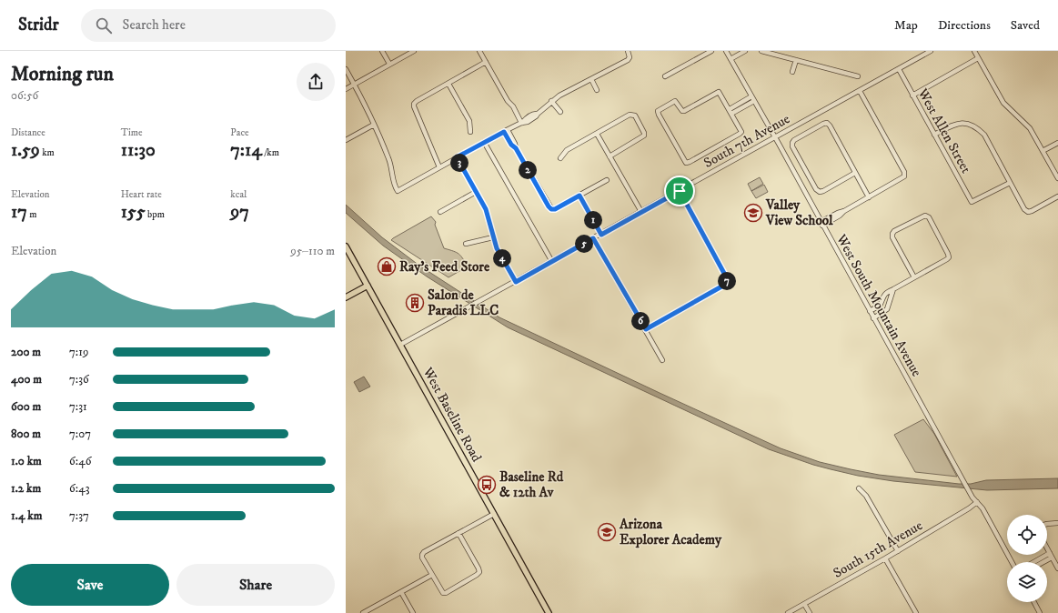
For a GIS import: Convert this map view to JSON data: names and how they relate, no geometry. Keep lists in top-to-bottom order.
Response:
{
  "streets": {
    "main road": ["West Baseline Road"],
    "street": [
      "West Allen Street",
      "South 7th Avenue",
      "West South Mountain Avenue",
      "South 15th Avenue"
    ]
  },
  "crossings": [
    ["West Allen Street", "South 7th Avenue"],
    ["South 7th Avenue", "West South Mountain Avenue"],
    ["South 7th Avenue", "West Baseline Road"],
    ["West South Mountain Avenue", "South 15th Avenue"]
  ],
  "places": {
    "school or university": ["Valley View School", "Arizona Explorer Academy"],
    "shop": ["Ray's Feed Store"],
    "building": ["Salon de Paradis LLC"],
    "bus stop": ["Baseline Rd & 12th Av"]
  },
  "page": {
    "header": "Stridr",
    "search": "Search here",
    "nav": ["Map", "Directions", "Saved"],
    "heading": ["Morning run", "06:56"],
    "stats": [
      ["Distance", "1.59 km"],
      ["Time", "11:30"],
      ["Pace", "7:14 /km"],
      ["Elevation", "17 m"],
      ["Heart rate", "155 bpm"],
      ["kcal", "97"]
    ],
    "pins": [
      "3",
      "2",
      "1",
      "5",
      "4",
      "7",
      "6"
    ],
    "chart": ["Elevation", "95–110 m"],
    "list": [
      {
        "name": "200 m",
        "note": "7:19"
      },
      {
        "name": "400 m",
        "note": "7:36"
      },
      {
        "name": "600 m",
        "note": "7:31"
      },
      {
        "name": "800 m",
        "note": "7:07"
      },
      {
        "name": "1.0 km",
        "note": "6:46"
      },
      {
        "name": "1.2 km",
        "note": "6:43"
      },
      {
        "name": "1.4 km",
        "note": "7:37"
      }
    ],
    "buttons": ["Save", "Share"]
  }
}
